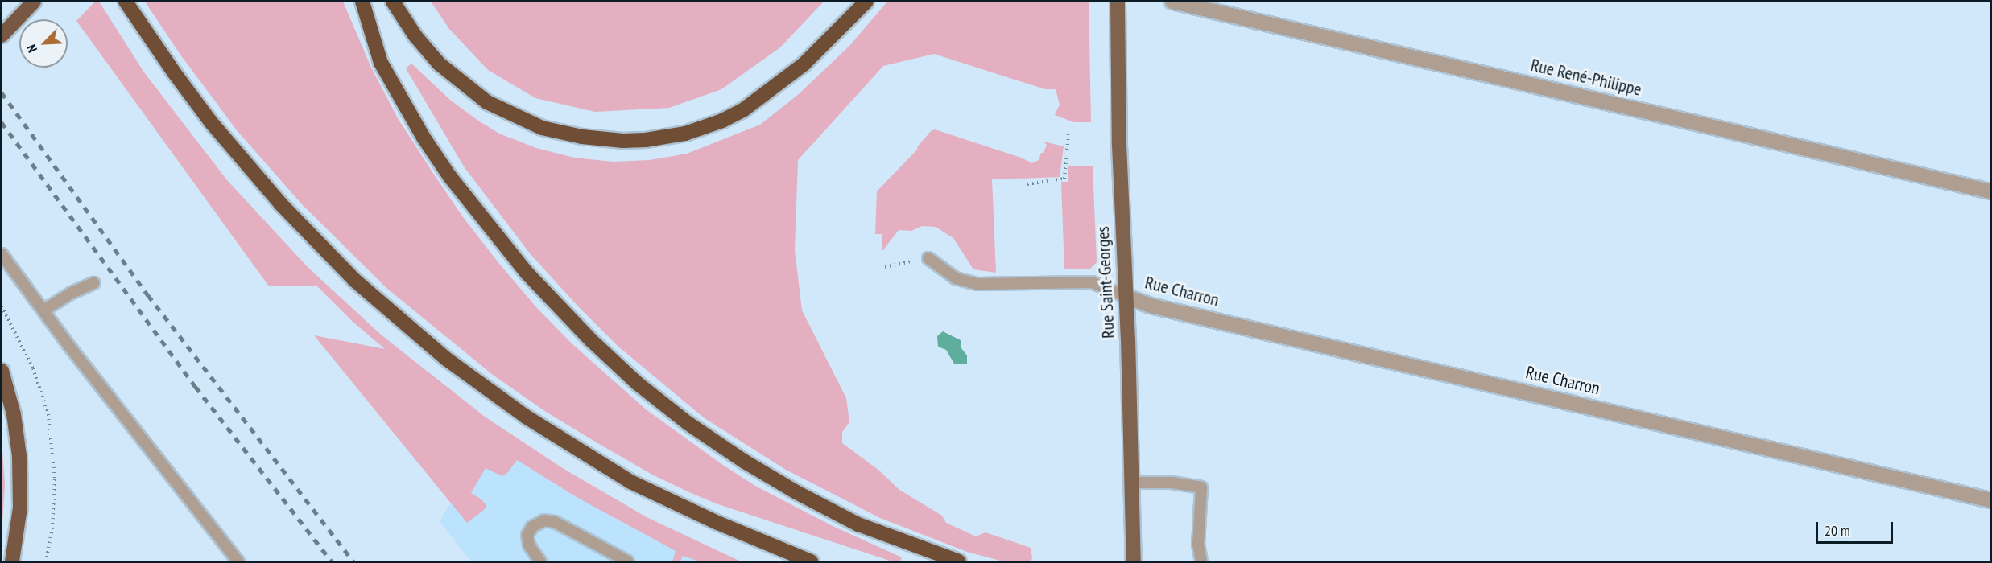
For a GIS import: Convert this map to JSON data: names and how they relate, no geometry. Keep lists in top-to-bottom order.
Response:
{
  "streets": {
    "main road": ["Rue Saint-Georges"],
    "street": ["Rue René-Philippe", "Rue Charron"]
  },
  "crossings": [
    ["Rue Saint-Georges", "Rue Charron"]
  ],
  "scale_bar": "20 m",
  "north": "bottom left"
}
